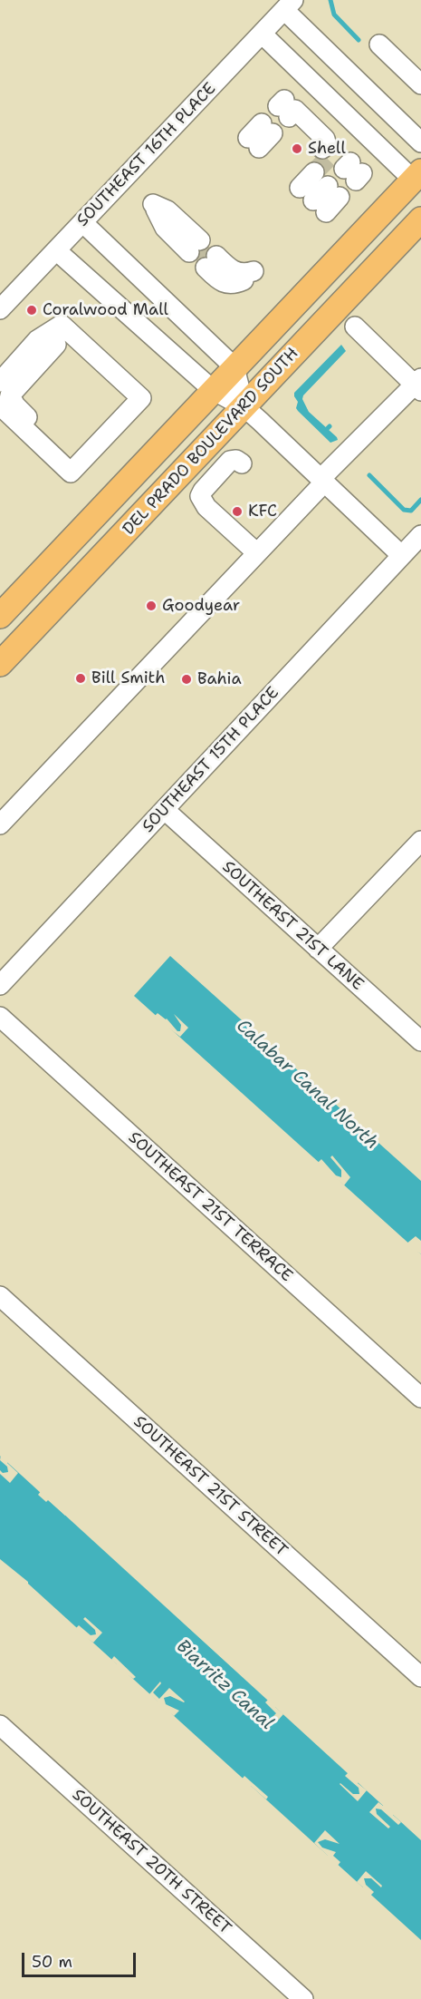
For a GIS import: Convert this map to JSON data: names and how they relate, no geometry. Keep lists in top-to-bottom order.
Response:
{
  "streets": {
    "main road": ["DEL PRADO BOULEVARD SOUTH"],
    "street": [
      "SOUTHEAST 16TH PLACE",
      "SOUTHEAST 15TH PLACE",
      "SOUTHEAST 21ST LANE",
      "SOUTHEAST 21ST TERRACE",
      "SOUTHEAST 21ST STREET",
      "SOUTHEAST 20TH STREET"
    ]
  },
  "crossings": [
    ["SOUTHEAST 15TH PLACE", "SOUTHEAST 21ST LANE"]
  ],
  "water": ["Calabar Canal North", "Biarritz Canal"],
  "places": [
    "Shell",
    "Coralwood Mall",
    "KFC",
    "Goodyear",
    "Bill Smith",
    "Bahia"
  ],
  "scale_bar": "50 m"
}
